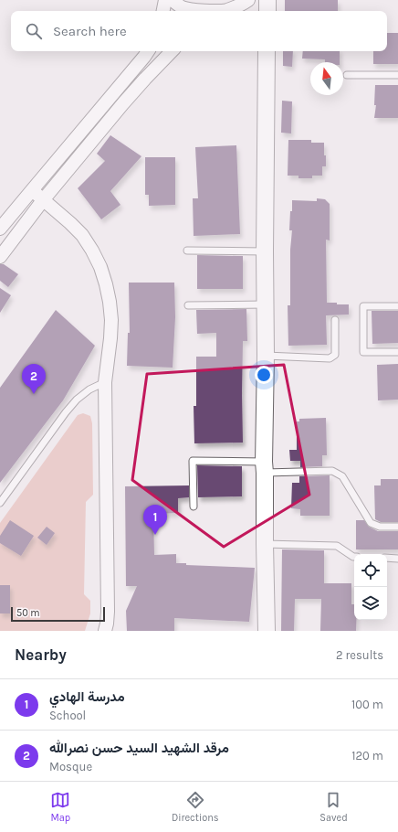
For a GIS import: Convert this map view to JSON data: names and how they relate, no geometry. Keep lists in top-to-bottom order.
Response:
{
  "scale_bar": "50 m",
  "north": "top",
  "page": {
    "search": "Search here",
    "pins": ["2", "1"],
    "scale": "50 m",
    "heading": ["Nearby", "2 results"],
    "list": [
      {
        "mark": "1",
        "name": "مدرسة الهادي",
        "note": "School",
        "value": "100 m"
      },
      {
        "mark": "2",
        "name": "مرقد الشهيد السيد حسن نصرالله",
        "note": "Mosque",
        "value": "120 m"
      }
    ],
    "nav": ["Map", "Directions", "Saved"]
  }
}
